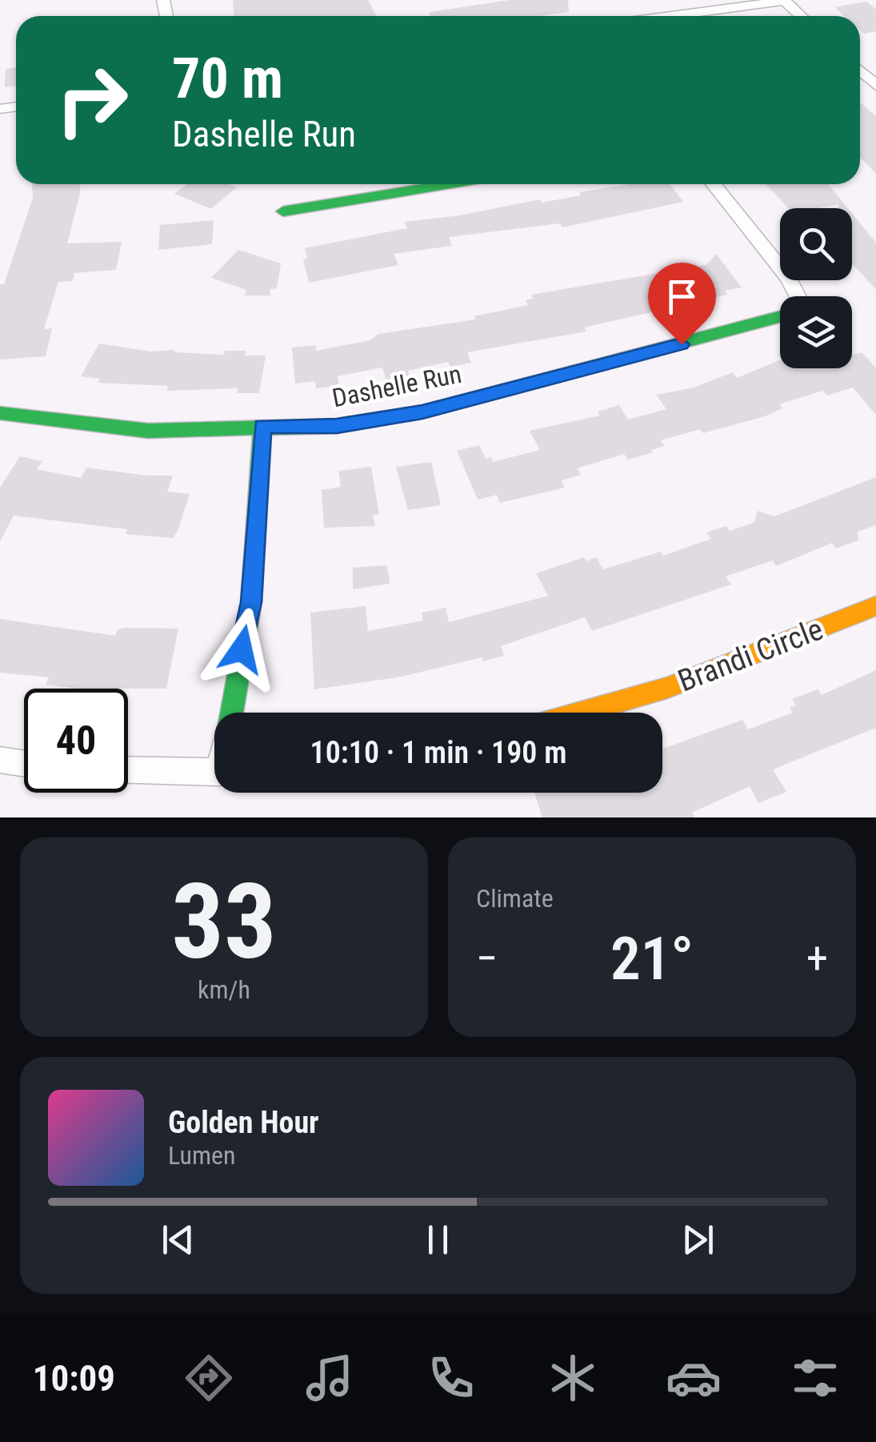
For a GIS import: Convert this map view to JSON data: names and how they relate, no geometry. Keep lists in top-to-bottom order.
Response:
{
  "streets": {
    "street": ["Dashelle Run", "Brandi Circle"]
  },
  "page": {
    "turn": ["70 m", "Dashelle Run"],
    "limit": "40",
    "trip": "10:10 · 1 min · 190 m",
    "tile": [
      ["33", "km/h"],
      "Climate"
    ],
    "heat": ["−", "21°", "+"],
    "song": ["Golden Hour", "Lumen"],
    "tabs": "10:09"
  }
}
